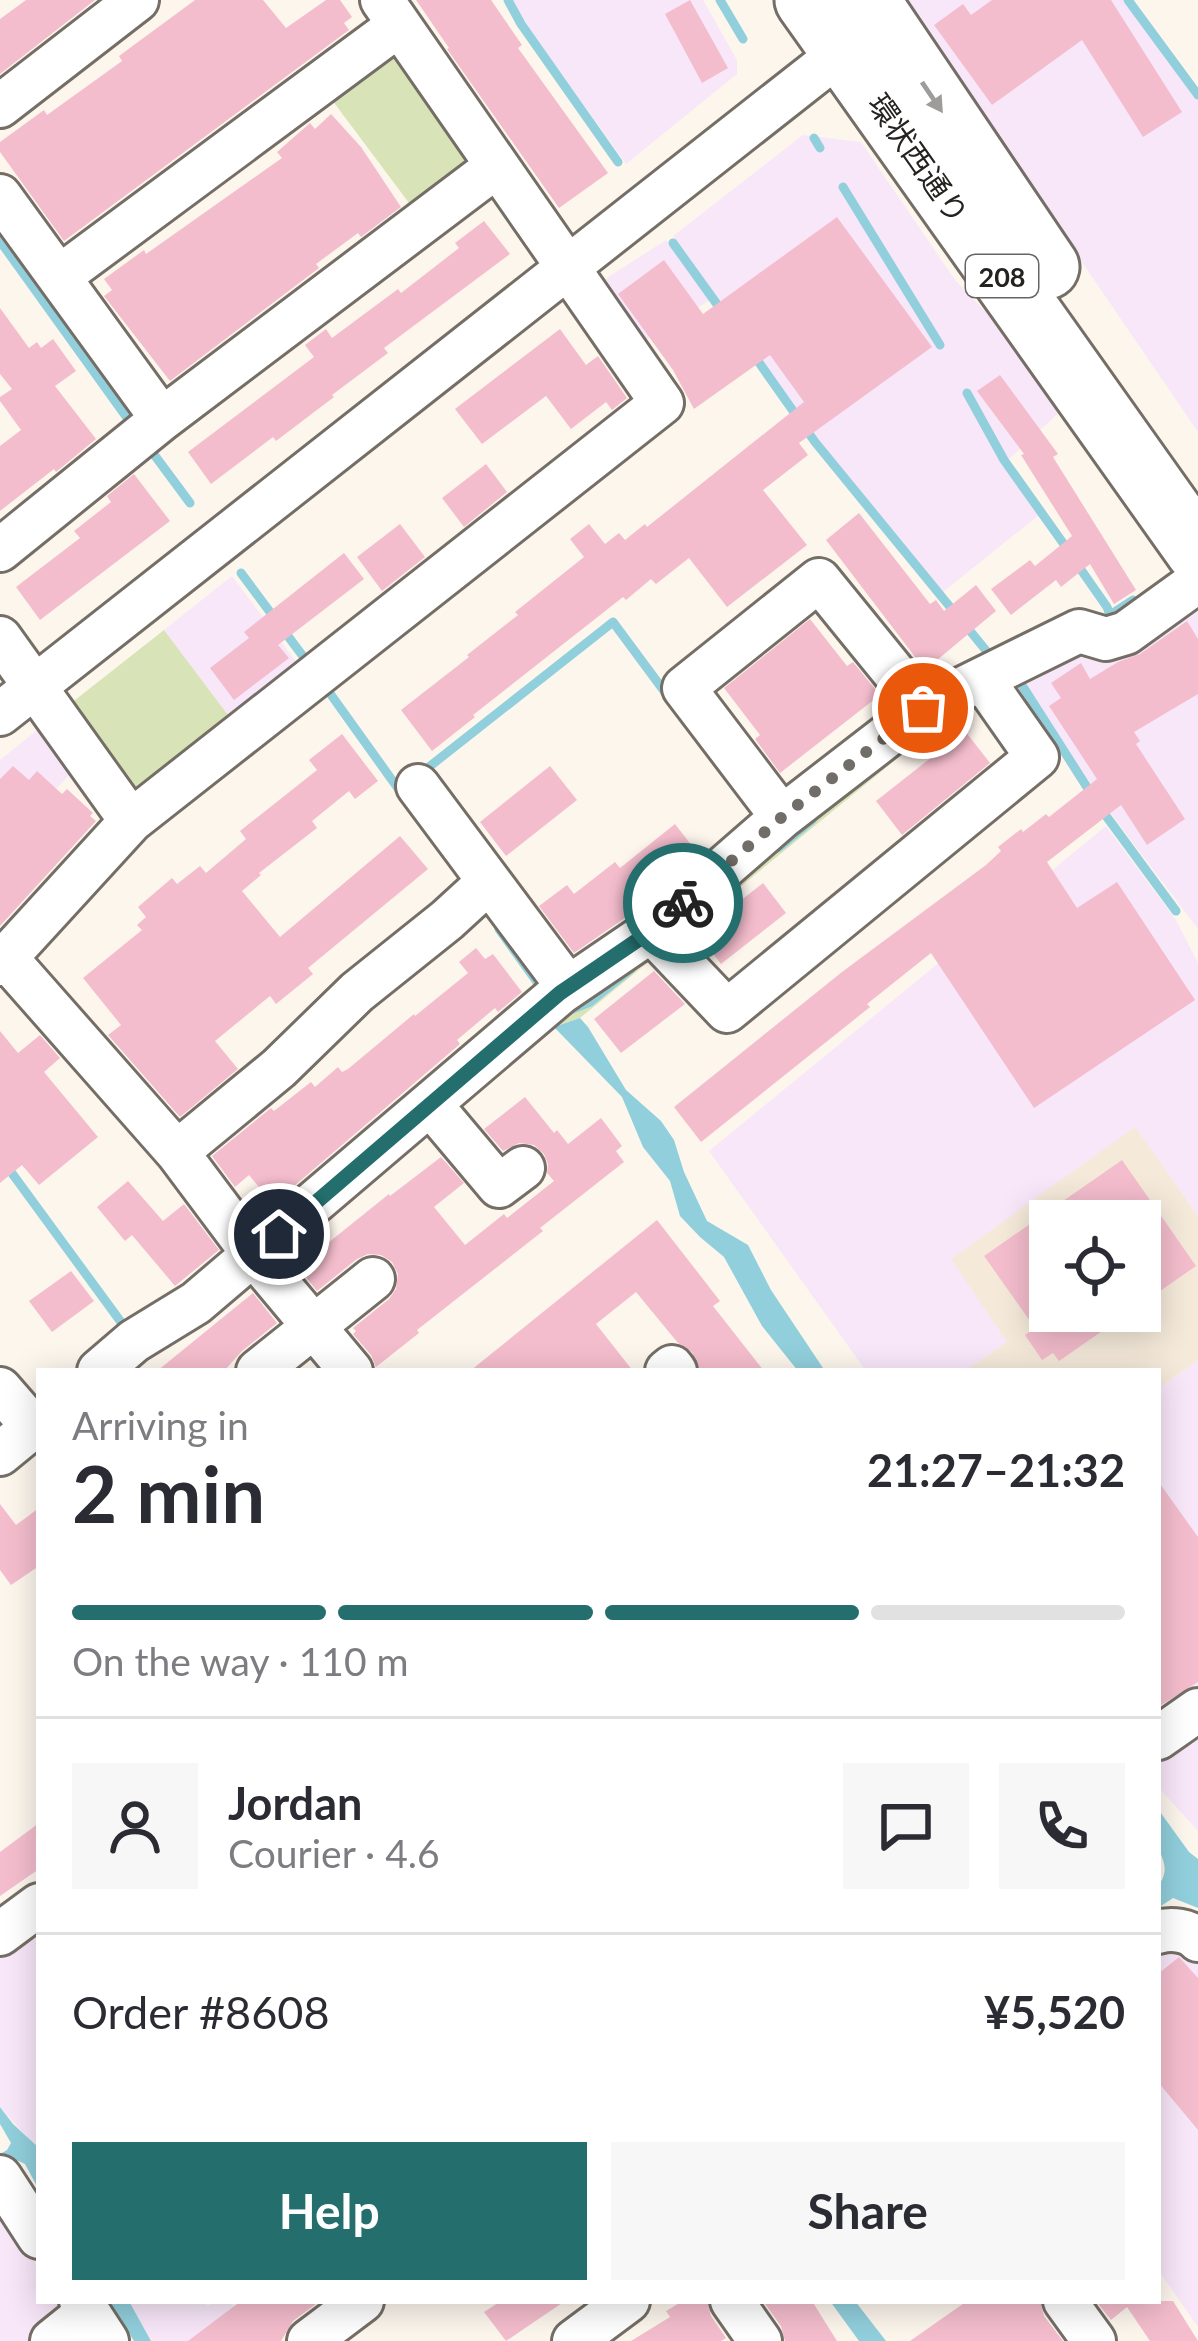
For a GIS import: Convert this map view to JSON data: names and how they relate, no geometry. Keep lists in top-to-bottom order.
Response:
{
  "streets": {
    "highway": ["環状西通り", "208"]
  },
  "page": {
    "heading": ["2 min", "Arriving in", "21:27–21:32"],
    "panel": [
      "Jordan",
      "Courier · 4.6",
      "Order #8608",
      "¥5,520"
    ],
    "bar": "On the way · 110 m",
    "buttons": ["Help", "Share"]
  }
}
